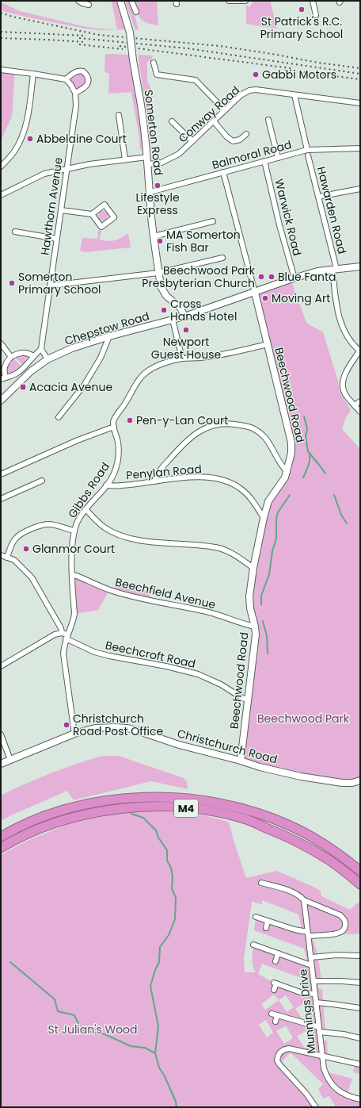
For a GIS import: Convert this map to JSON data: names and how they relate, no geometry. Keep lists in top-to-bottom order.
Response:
{
  "streets": {
    "highway": ["M4"],
    "street": [
      "Conway Road",
      "Somerton Road",
      "Balmoral Road",
      "Hawthorn Avenue",
      "Hawarden Road",
      "Warwick Road",
      "Chepstow Road",
      "Beechwood Road",
      "Penylan Road",
      "Gibbs Road",
      "Beechfield Avenue",
      "Beechcroft Road",
      "Christchurch Road",
      "Munnings Drive"
    ]
  },
  "crossings": [
    ["Conway Road", "Somerton Road"],
    ["Conway Road", "Hawarden Road"],
    ["Somerton Road", "Balmoral Road"],
    ["Somerton Road", "Chepstow Road"],
    ["Balmoral Road", "Hawarden Road"],
    ["Balmoral Road", "Warwick Road"],
    ["Hawarden Road", "Chepstow Road"],
    ["Warwick Road", "Chepstow Road"],
    ["Chepstow Road", "Beechwood Road"],
    ["Beechwood Road", "Penylan Road"],
    ["Beechwood Road", "Beechfield Avenue"],
    ["Beechwood Road", "Beechcroft Road"],
    ["Beechwood Road", "Christchurch Road"],
    ["Penylan Road", "Gibbs Road"],
    ["Gibbs Road", "Beechfield Avenue"],
    ["Gibbs Road", "Beechcroft Road"],
    ["Gibbs Road", "Christchurch Road"]
  ],
  "parks": ["Beechwood Park", "St Julian's Wood"],
  "places": {
    "other": [
      "St Patrick's R.C. Primary School",
      "Gabbi Motors",
      "Abbelaine Court",
      "Lifestyle Express",
      "MA Somerton Fish Bar",
      "Beechwood Park Presbyterian Church",
      "Blue Fanta",
      "Somerton Primary School",
      "Moving Art",
      "Cross Hands Hotel",
      "Newport Guest House",
      "Pen-y-Lan Court",
      "Glanmor Court",
      "Christchurch Road Post Office"
    ],
    "transit": ["Acacia Avenue"]
  }
}
